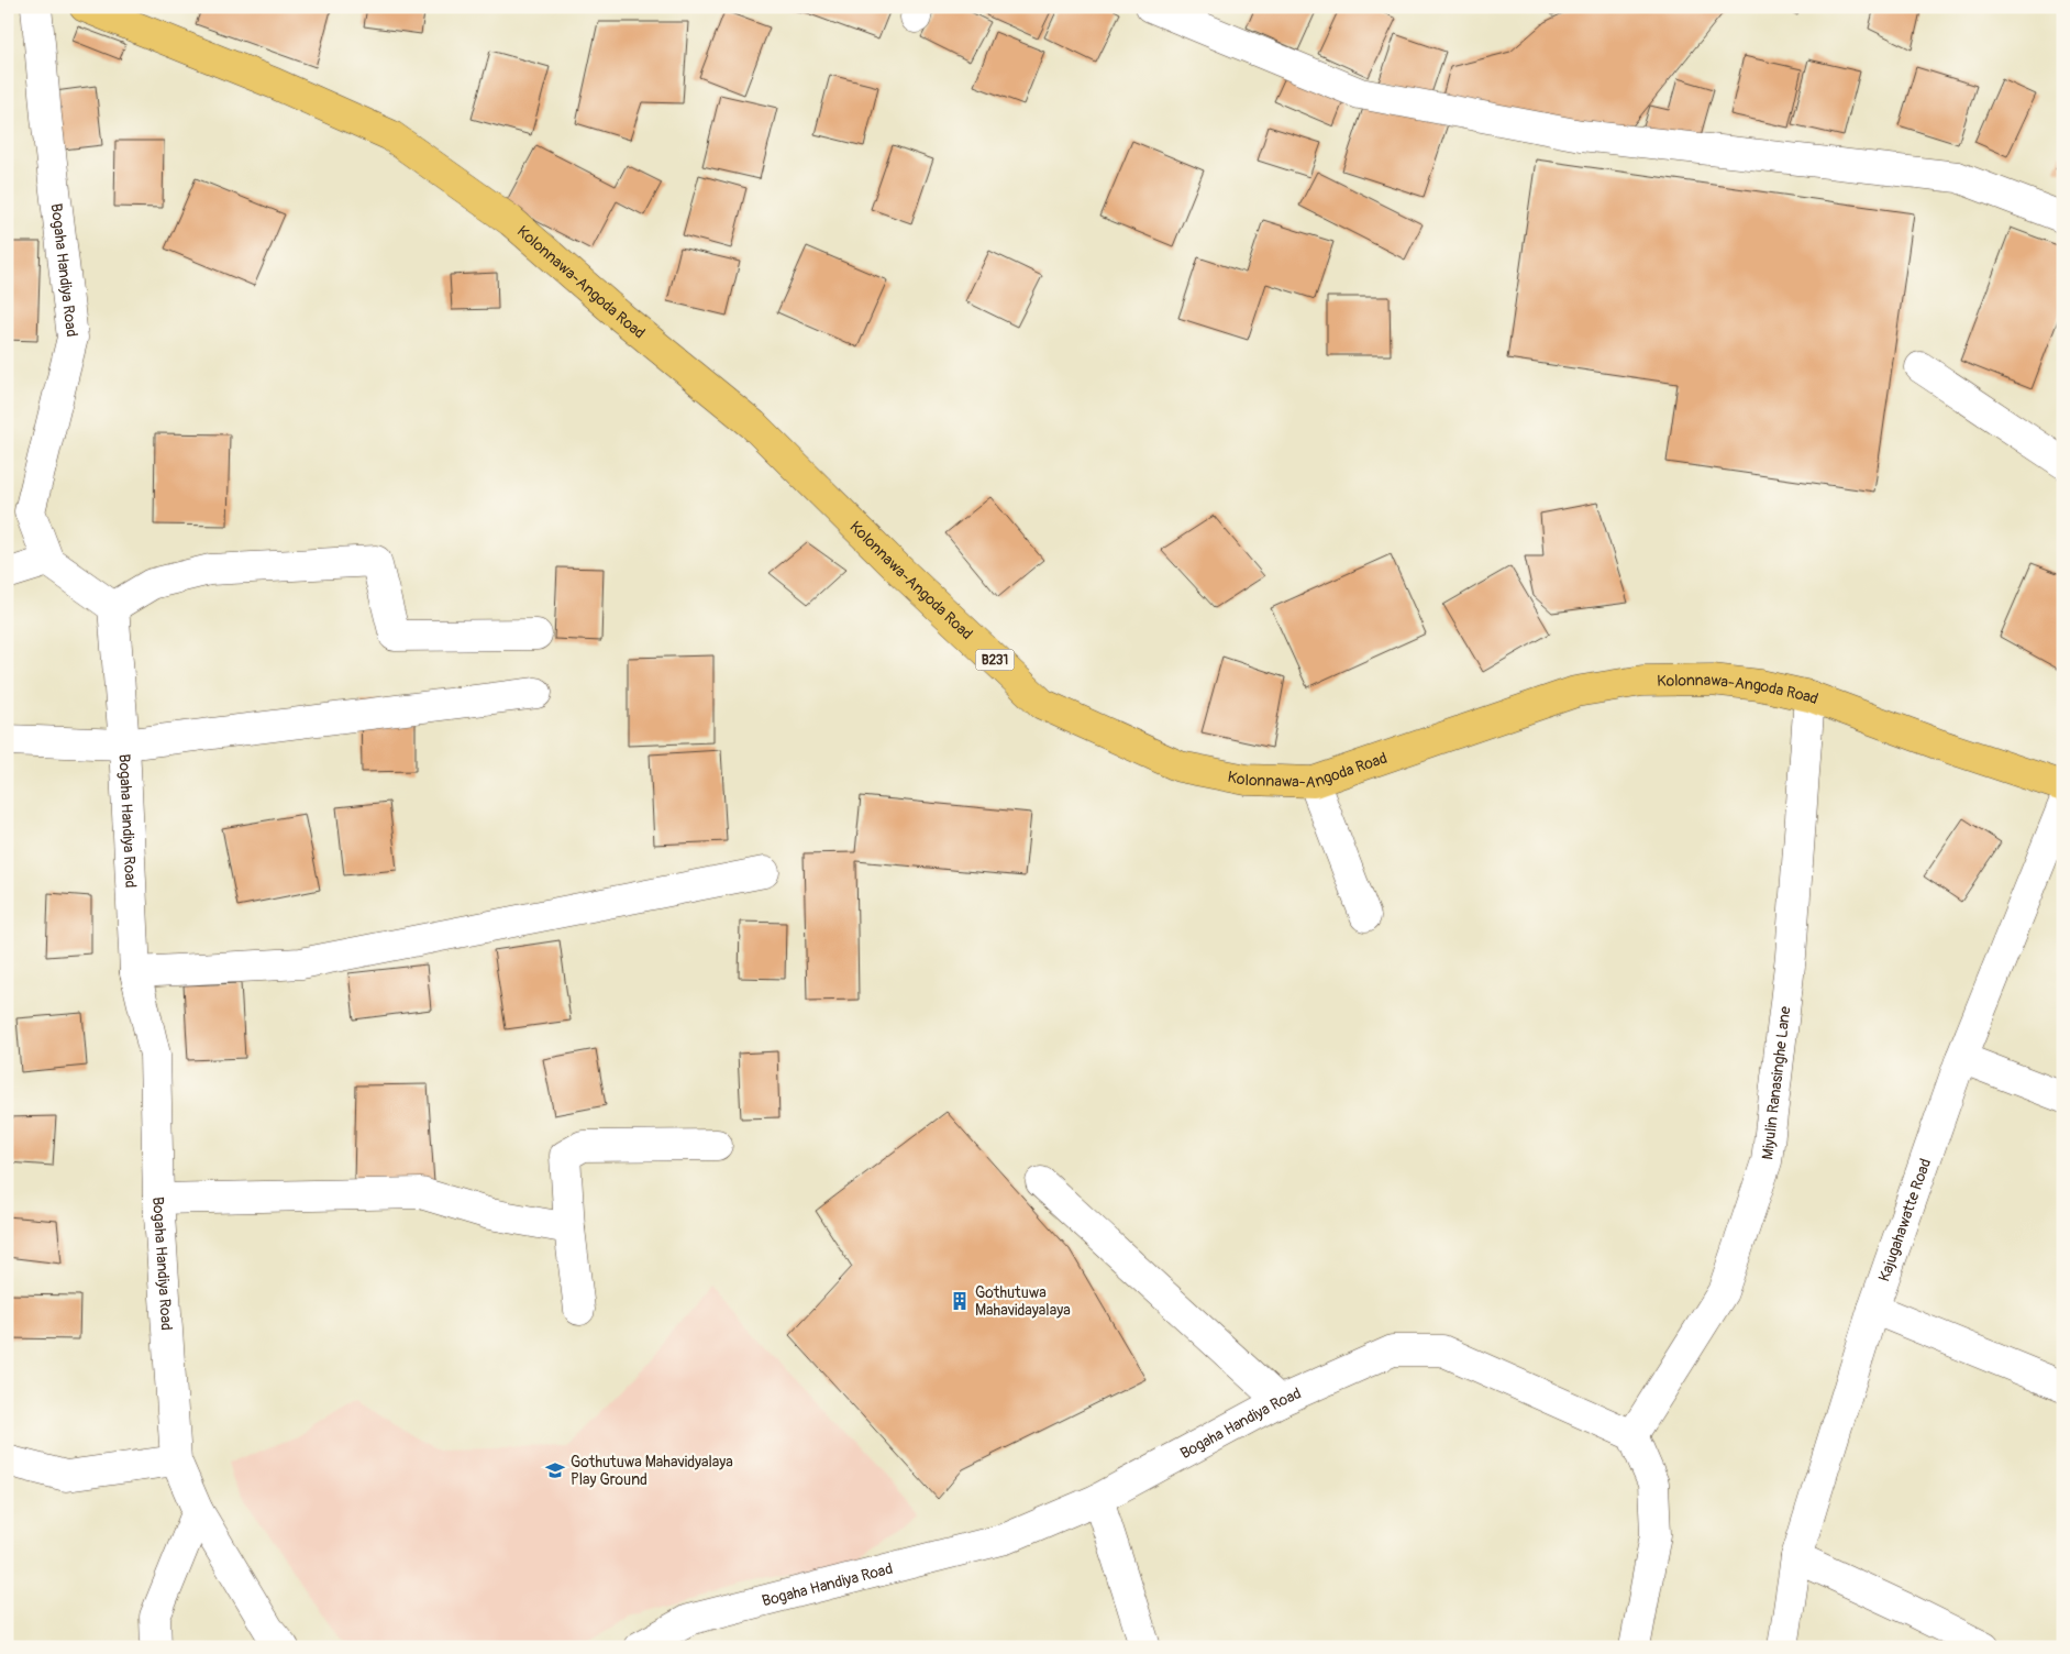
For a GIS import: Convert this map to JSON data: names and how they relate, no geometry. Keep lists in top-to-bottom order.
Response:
{
  "streets": {
    "main road": ["Kolonnawa-Angoda Road", "B231"],
    "street": ["Bogaha Handiya Road", "Miyulin Ranasinghe Lane", "Kajugahawatte Road"]
  },
  "crossings": [
    ["Bogaha Handiya Road", "Miyulin Ranasinghe Lane"],
    ["Kolonnawa-Angoda Road", "Miyulin Ranasinghe Lane"]
  ],
  "places": {
    "building": ["Gothutuwa Mahavidayalaya"],
    "school or university": ["Gothutuwa Mahavidyalaya Play Ground"]
  }
}
